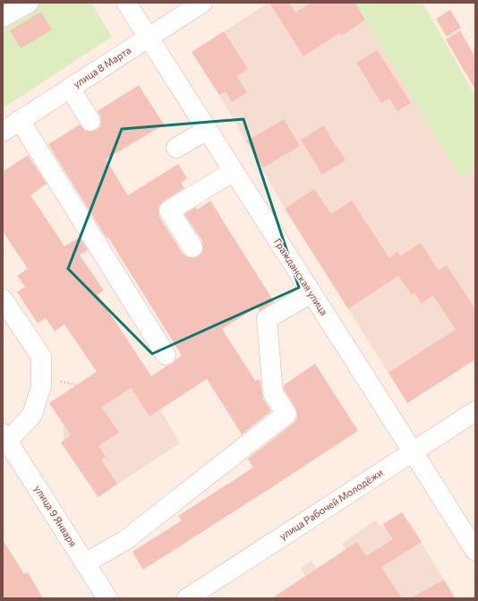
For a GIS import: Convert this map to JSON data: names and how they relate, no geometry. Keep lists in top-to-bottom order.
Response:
{
  "streets": {
    "street": [
      "улица 8 Марта",
      "Гражданская улица",
      "улица Рабочей Молодёжи",
      "улица 9 Января"
    ]
  },
  "crossings": [
    ["улица 8 Марта", "Гражданская улица"],
    ["Гражданская улица", "улица Рабочей Молодёжи"]
  ]
}
